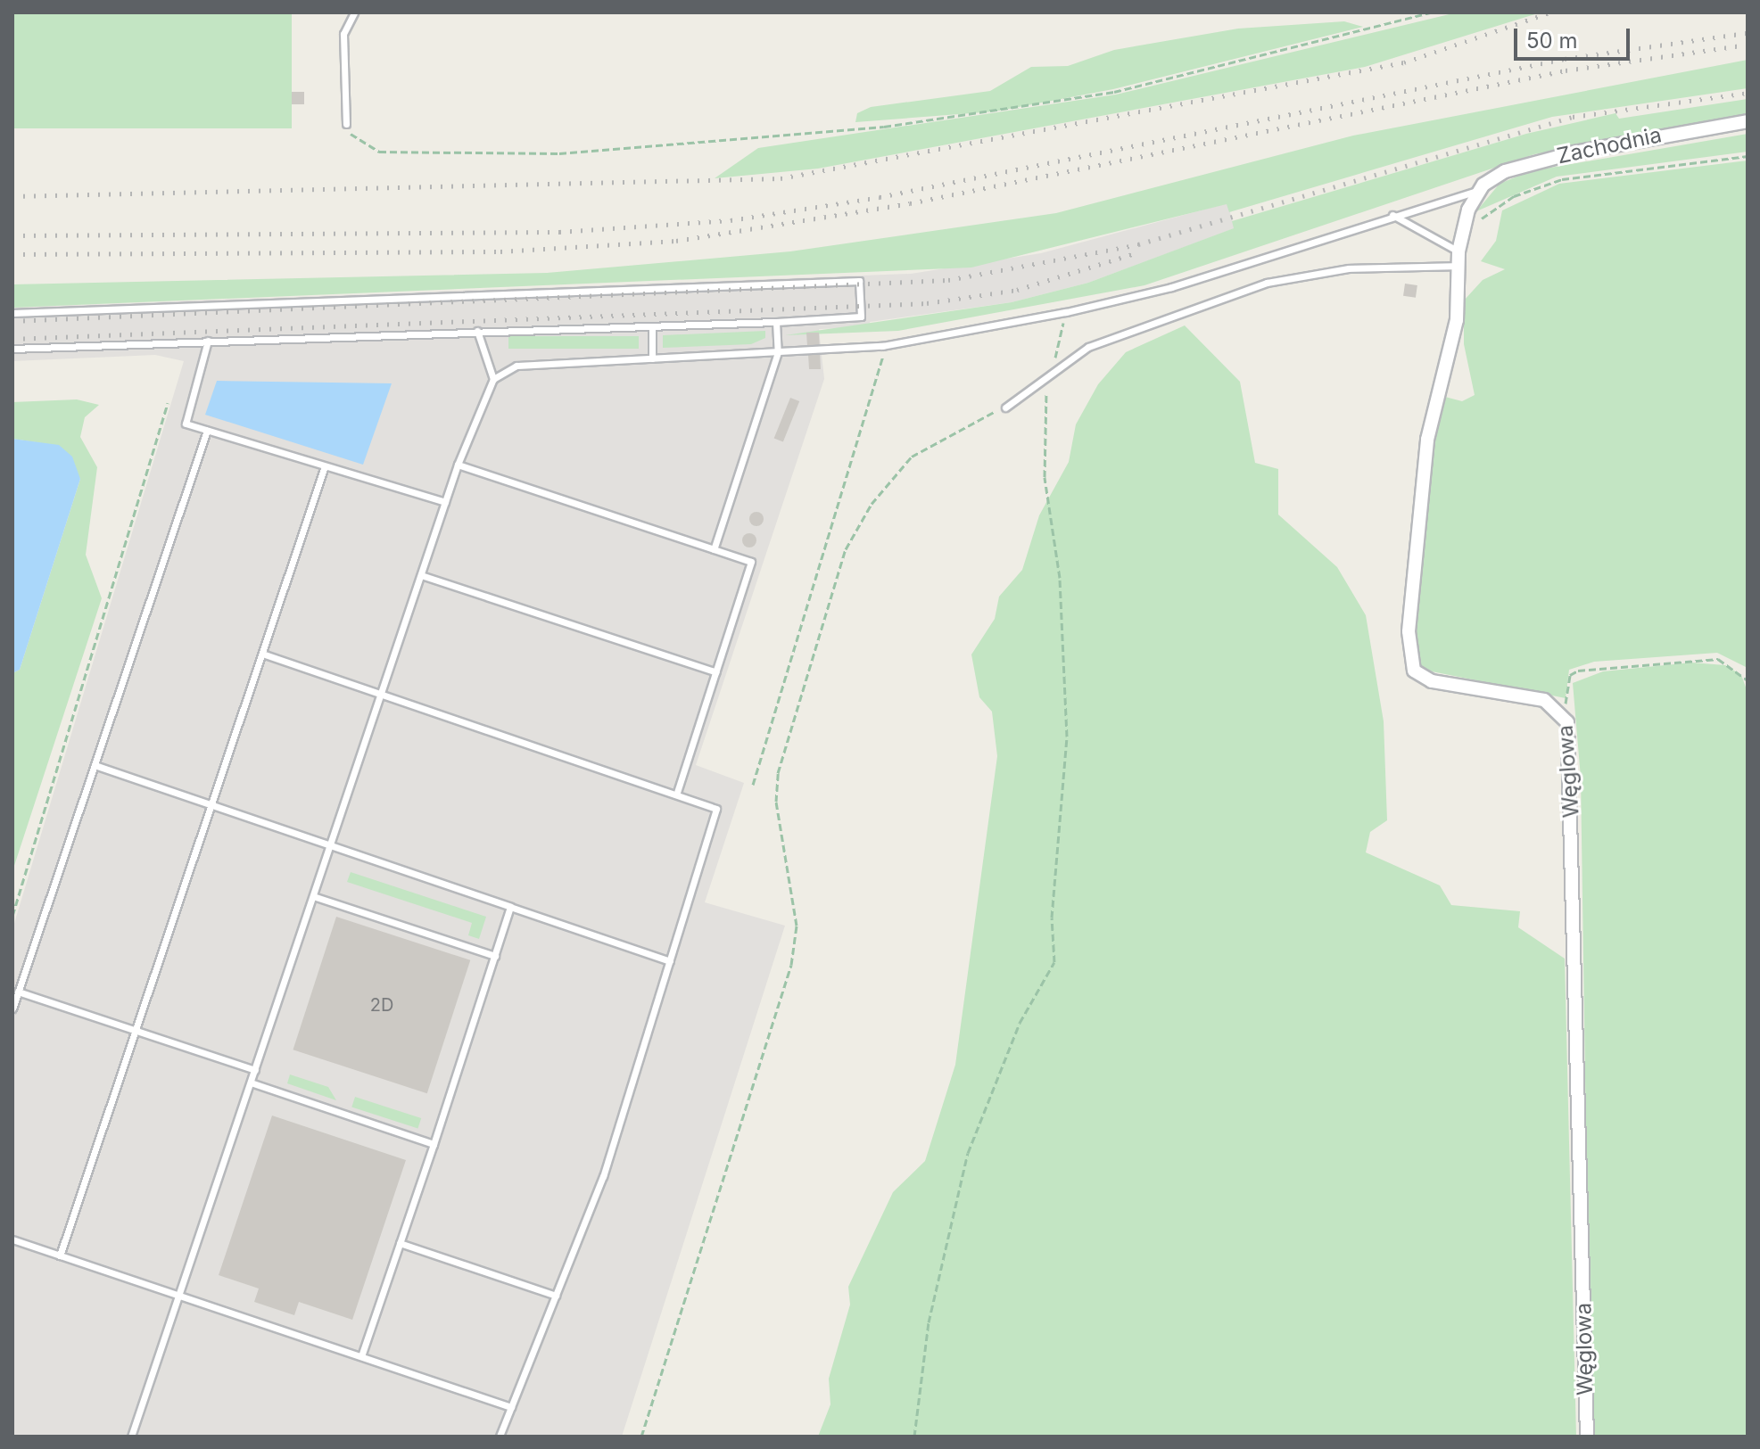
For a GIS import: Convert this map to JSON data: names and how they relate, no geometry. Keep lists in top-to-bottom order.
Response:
{
  "streets": {
    "street": ["Zachodnia", "Węglowa"]
  },
  "crossings": [
    ["Zachodnia", "Węglowa"]
  ],
  "house_numbers": ["2D"],
  "scale_bar": "50 m"
}
